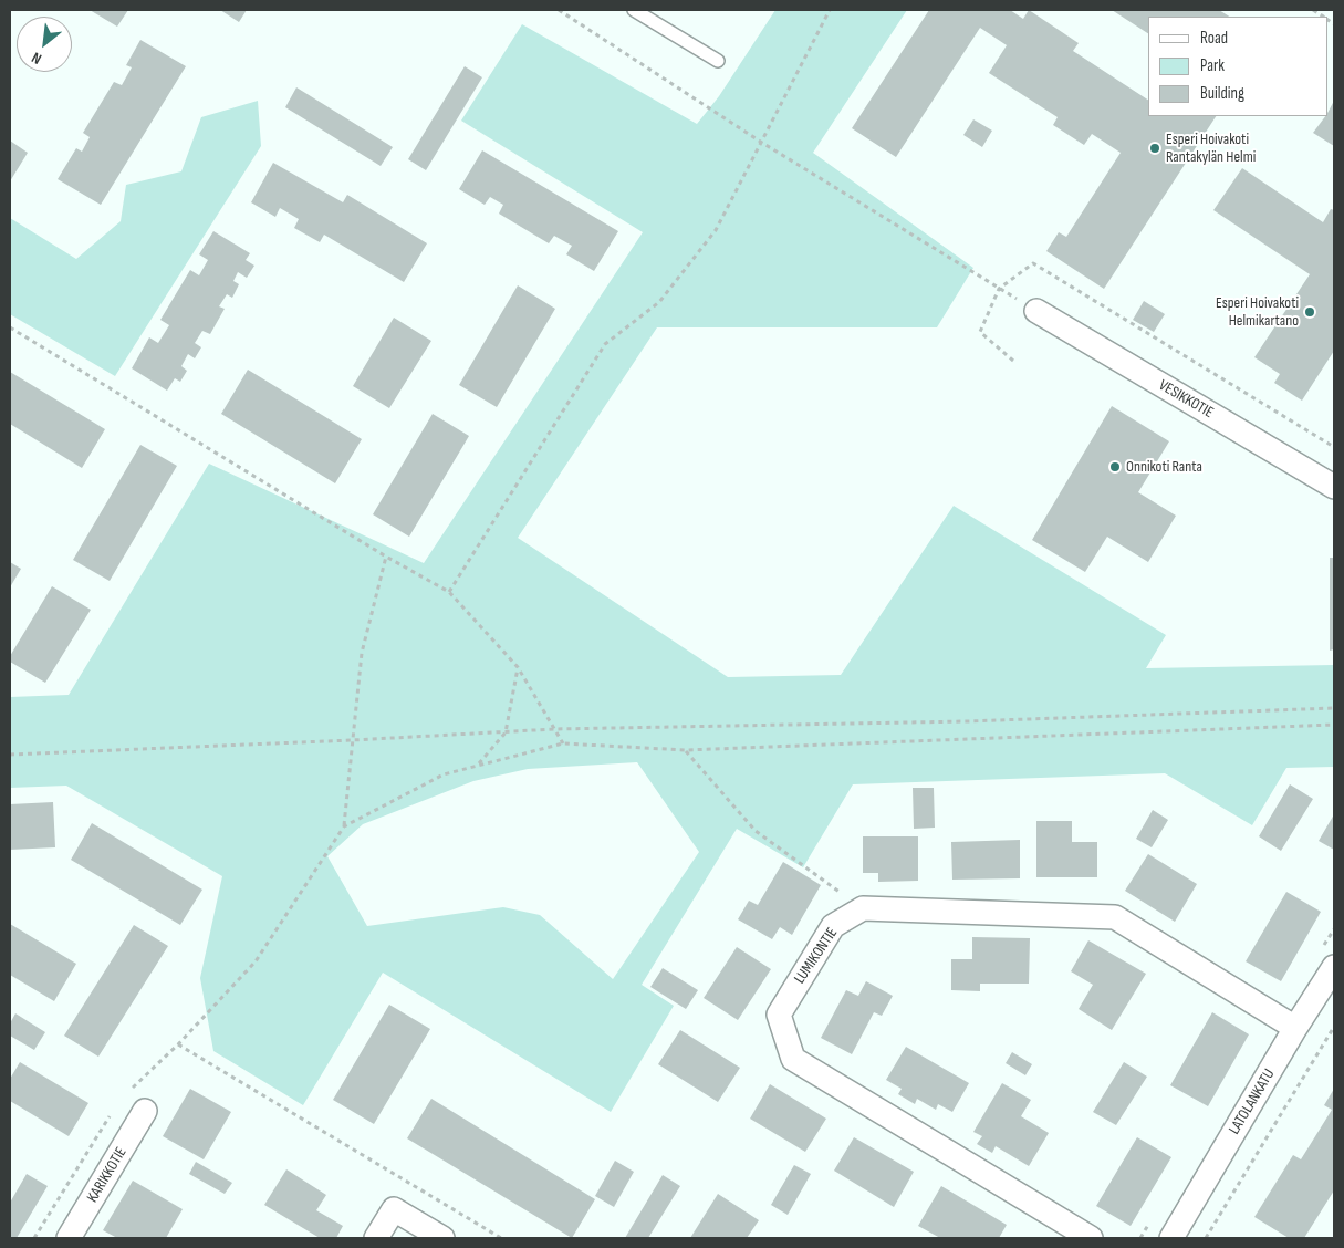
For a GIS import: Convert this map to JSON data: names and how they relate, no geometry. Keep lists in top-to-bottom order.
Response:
{
  "streets": {
    "street": [
      "VESIKKOTIE",
      "LUMIKONTIE",
      "LATOLANKATU",
      "KARIKKOTIE"
    ]
  },
  "places": ["Esperi Hoivakoti Rantakylän Helmi", "Esperi Hoivakoti Helmikartano", "Onnikoti Ranta"],
  "legend": ["Road", "Park", "Building"],
  "north": "bottom left"
}
